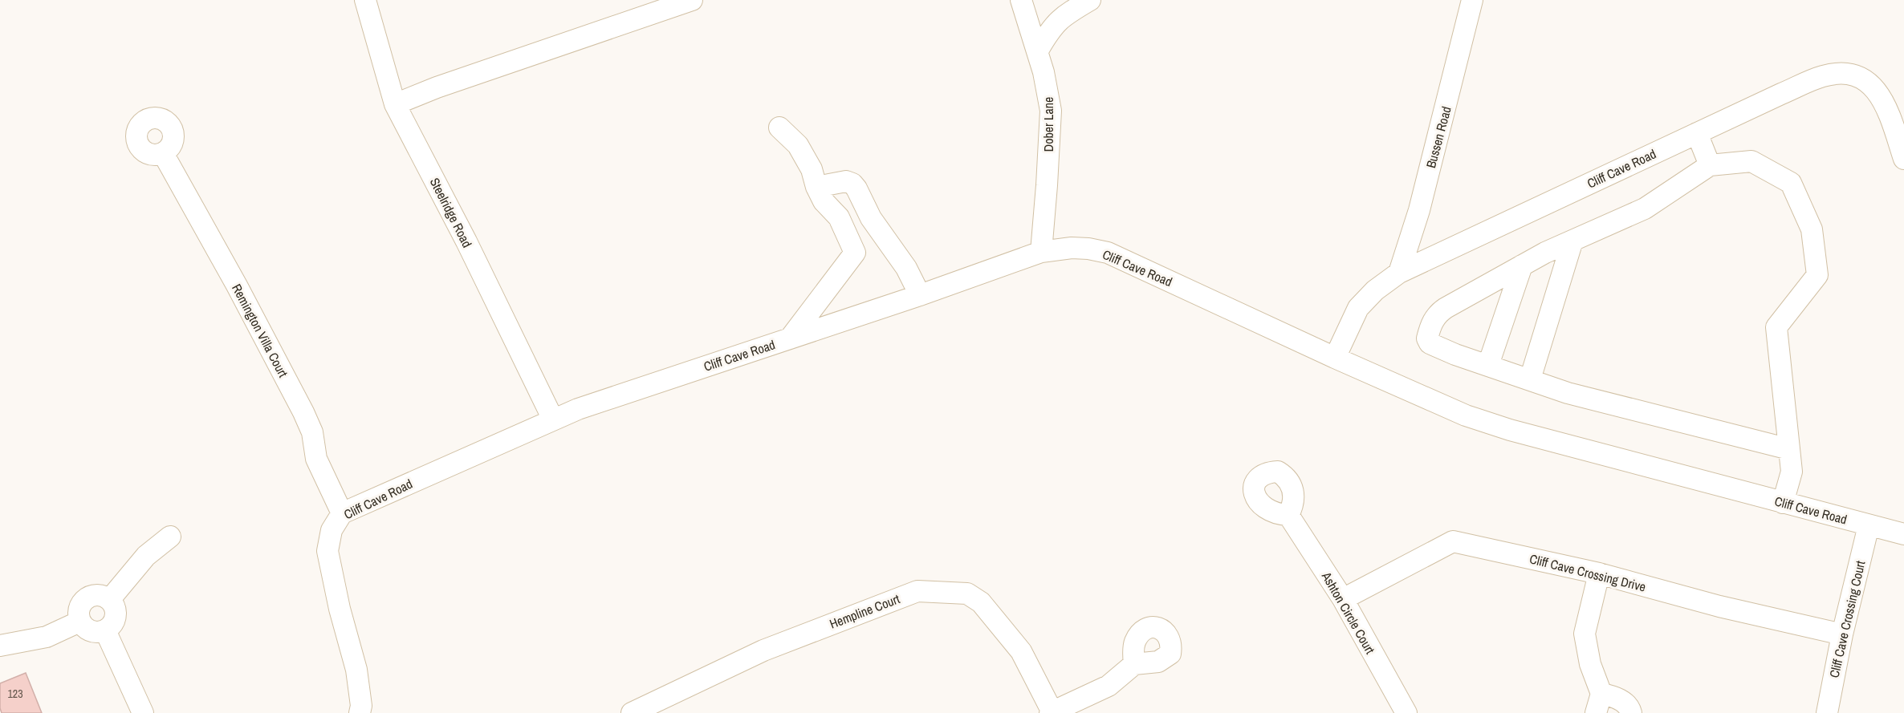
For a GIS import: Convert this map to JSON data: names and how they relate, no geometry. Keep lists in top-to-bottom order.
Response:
{
  "streets": {
    "street": [
      "Dober Lane",
      "Bussen Road",
      "Cliff Cave Road",
      "Steelridge Road",
      "Remington Villa Court",
      "Cliff Cave Crossing Drive",
      "Hempline Court",
      "Ashton Circle Court",
      "Cliff Cave Crossing Court"
    ]
  },
  "crossings": [
    ["Dober Lane", "Cliff Cave Road"],
    ["Bussen Road", "Cliff Cave Road"],
    ["Cliff Cave Road", "Steelridge Road"],
    ["Cliff Cave Road", "Remington Villa Court"],
    ["Cliff Cave Road", "Cliff Cave Crossing Court"],
    ["Cliff Cave Crossing Drive", "Ashton Circle Court"],
    ["Cliff Cave Crossing Drive", "Cliff Cave Crossing Court"]
  ],
  "house_numbers": ["123"]
}
